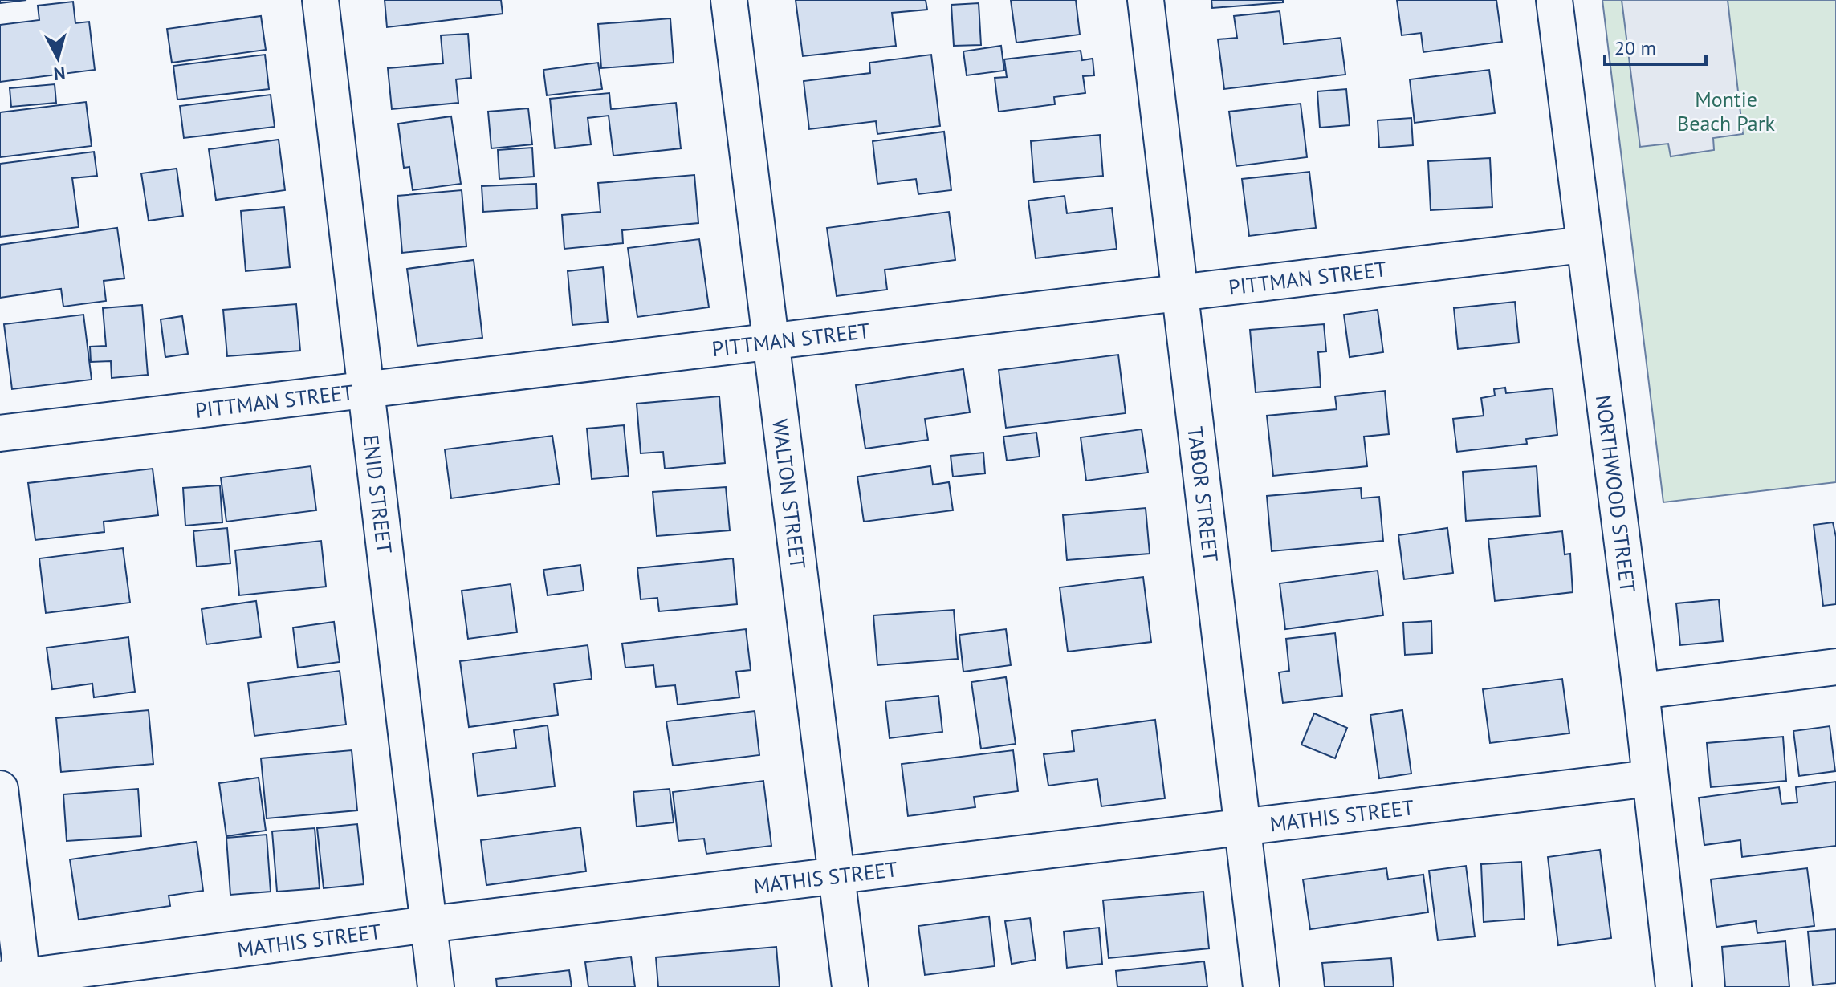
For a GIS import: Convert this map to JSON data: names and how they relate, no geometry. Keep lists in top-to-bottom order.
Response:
{
  "streets": {
    "street": [
      "PITTMAN STREET",
      "ENID STREET",
      "WALTON STREET",
      "TABOR STREET",
      "NORTHWOOD STREET",
      "MATHIS STREET"
    ]
  },
  "crossings": [
    ["PITTMAN STREET", "ENID STREET"],
    ["PITTMAN STREET", "WALTON STREET"],
    ["PITTMAN STREET", "TABOR STREET"],
    ["PITTMAN STREET", "NORTHWOOD STREET"],
    ["ENID STREET", "MATHIS STREET"],
    ["WALTON STREET", "MATHIS STREET"],
    ["TABOR STREET", "MATHIS STREET"],
    ["NORTHWOOD STREET", "MATHIS STREET"]
  ],
  "parks": ["Montie Beach Park"],
  "scale_bar": "20 m",
  "north": "bottom"
}
